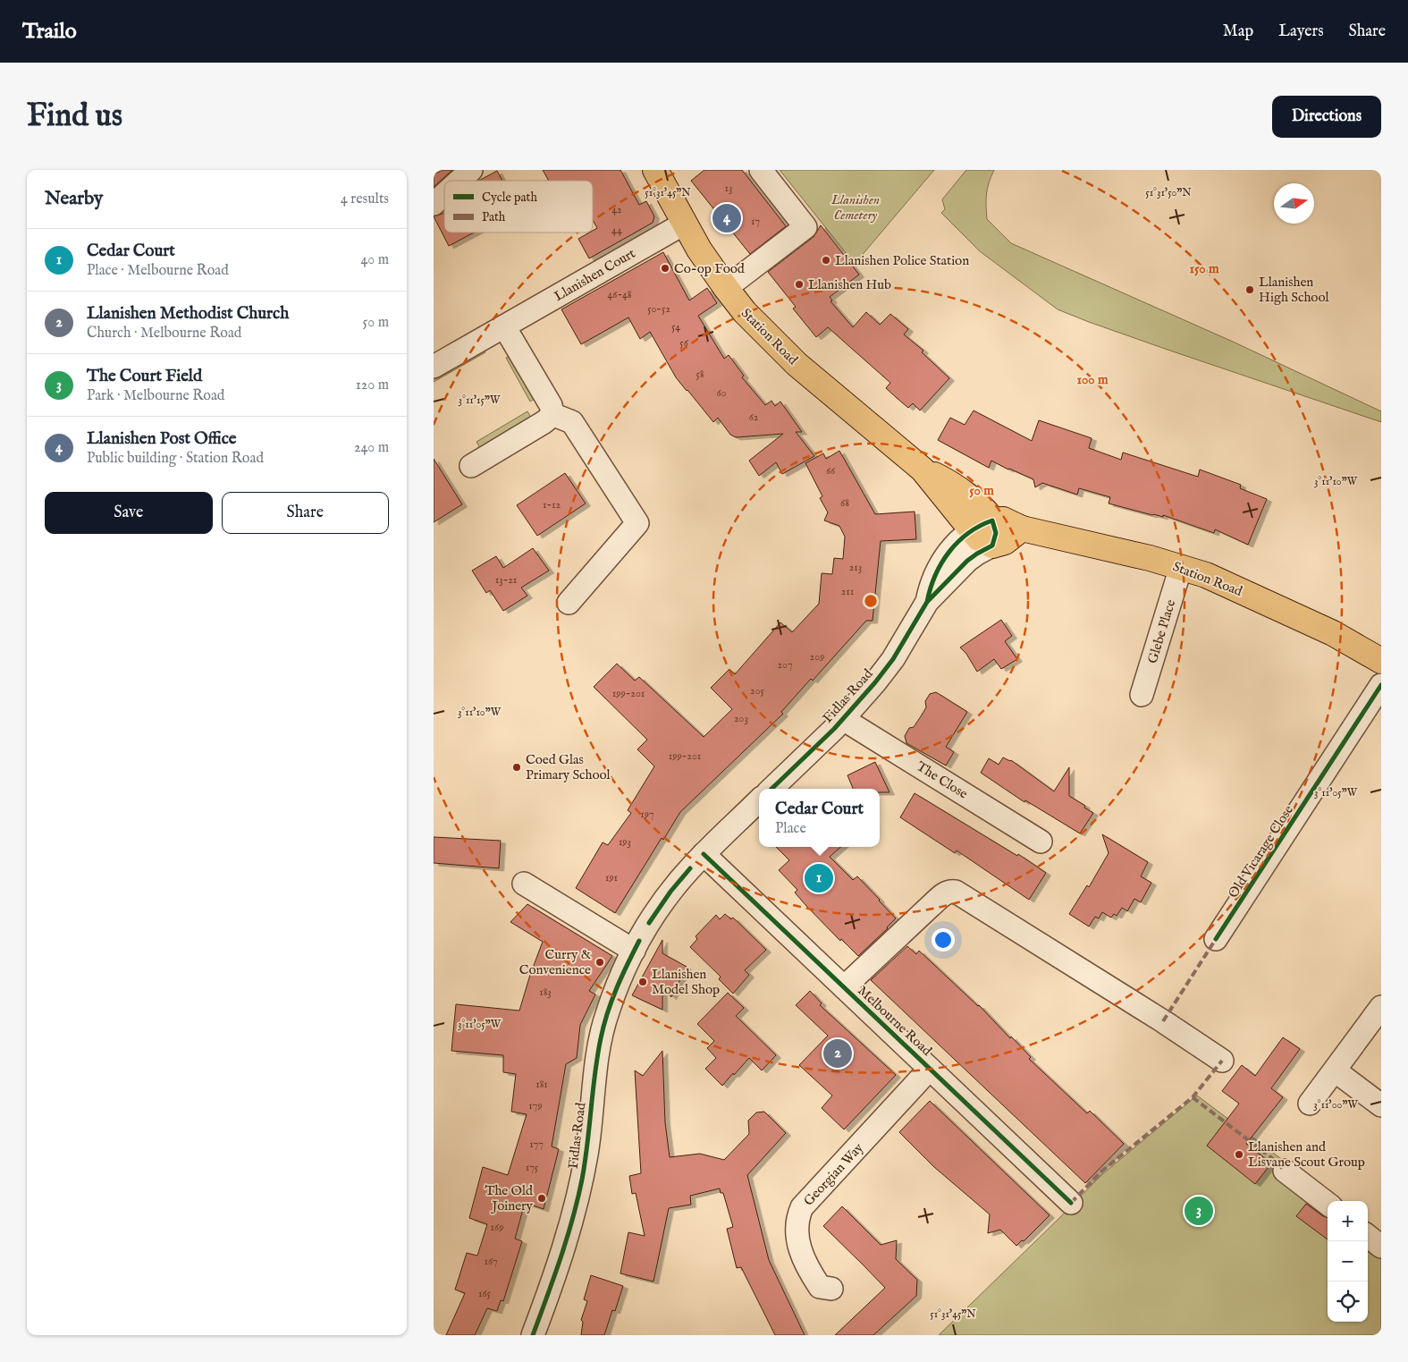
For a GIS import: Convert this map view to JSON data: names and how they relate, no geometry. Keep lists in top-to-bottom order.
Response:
{
  "streets": {
    "main road": ["Station Road", "Fidlas Road"],
    "street": [
      "Llanishen Court",
      "Glebe Place",
      "The Close",
      "Old Vicarage Close",
      "Melbourne Road",
      "Georgian Way"
    ]
  },
  "crossings": [
    ["Llanishen Court", "Station Road"],
    ["Station Road", "Glebe Place"],
    ["Station Road", "Fidlas Road"],
    ["Fidlas Road", "The Close"],
    ["Fidlas Road", "Melbourne Road"],
    ["Melbourne Road", "Georgian Way"]
  ],
  "parks": ["Llanishen Cemetery"],
  "places": [
    "Llanishen Police Station",
    "Co-op Food",
    "Llanishen Hub",
    "Llanishen High School",
    "Coed Glas Primary School",
    "Curry & Convenience",
    "Llanishen Model Shop",
    "Llanishen and Lisvane Scout Group",
    "The Old Joinery"
  ],
  "house_numbers": [
    "13",
    "42",
    "17",
    "44",
    "46-48",
    "50-52",
    "54",
    "56",
    "58",
    "60",
    "62",
    "66",
    "68",
    "1-12",
    "213",
    "13-21",
    "211",
    "209",
    "207",
    "205",
    "199-201",
    "203",
    "199-201",
    "197",
    "193",
    "191",
    "183",
    "181",
    "179",
    "177",
    "175",
    "169",
    "167",
    "165"
  ],
  "legend": ["Cycle path", "Path"],
  "north": "right",
  "page": {
    "header": "Trailo",
    "nav": ["Map", "Layers", "Share"],
    "buttons": [
      "Directions",
      ["Save", "Share"]
    ],
    "title": "Find us",
    "heading": ["Nearby", "4 results"],
    "pins": [
      "4",
      "1",
      "2",
      "3"
    ],
    "list": [
      {
        "mark": "1",
        "name": "Cedar Court",
        "note": "Place · Melbourne Road",
        "value": "40 m"
      },
      {
        "mark": "2",
        "name": "Llanishen Methodist Church",
        "note": "Church · Melbourne Road",
        "value": "50 m"
      },
      {
        "mark": "3",
        "name": "The Court Field",
        "note": "Park · Melbourne Road",
        "value": "120 m"
      },
      {
        "mark": "4",
        "name": "Llanishen Post Office",
        "note": "Public building · Station Road",
        "value": "240 m"
      }
    ],
    "popup": ["Cedar Court", "Place"],
    "map_buttons": ["+", "−"]
  },
  "coordinates": [
    "51°31'45\"N",
    "51°31'50\"N",
    "3°11'15\"W",
    "3°11'10\"W",
    "3°11'05\"W",
    "3°11'00\"W"
  ],
  "rings": ["150 m", "100 m", "50 m"]
}
